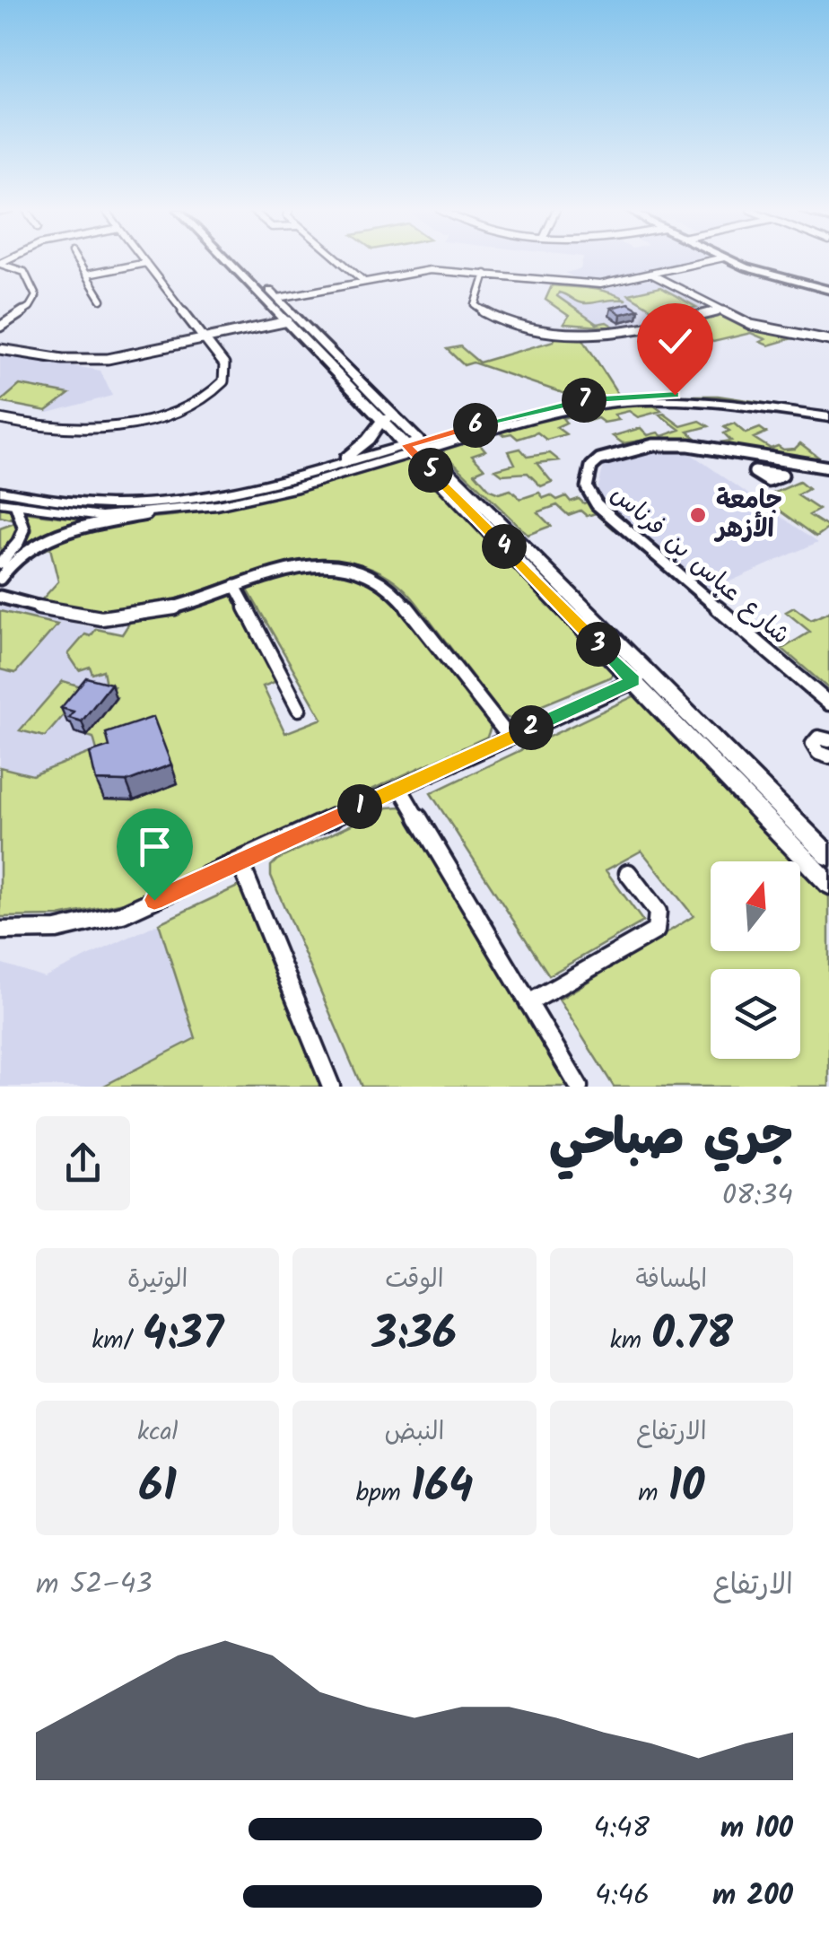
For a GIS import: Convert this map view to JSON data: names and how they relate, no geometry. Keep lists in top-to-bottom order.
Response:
{
  "streets": {
    "street": ["شارع عباس بن فرناس"]
  },
  "places": ["جامعة الأزهر"],
  "north": "top",
  "page": {
    "pins": [
      "7",
      "6",
      "5",
      "4",
      "3",
      "2",
      "1"
    ],
    "heading": ["جري صباحي", "08:34"],
    "stats": [
      ["المسافة", "0.78 km"],
      ["الوقت", "3:36"],
      ["الوتيرة", "4:37 /km"],
      ["الارتفاع", "10 m"],
      ["النبض", "164 bpm"],
      ["kcal", "61"]
    ],
    "chart": ["الارتفاع", "43–52 m"],
    "list": [
      {
        "name": "100 m",
        "note": "4:48"
      },
      {
        "name": "200 m",
        "note": "4:46"
      }
    ]
  }
}
